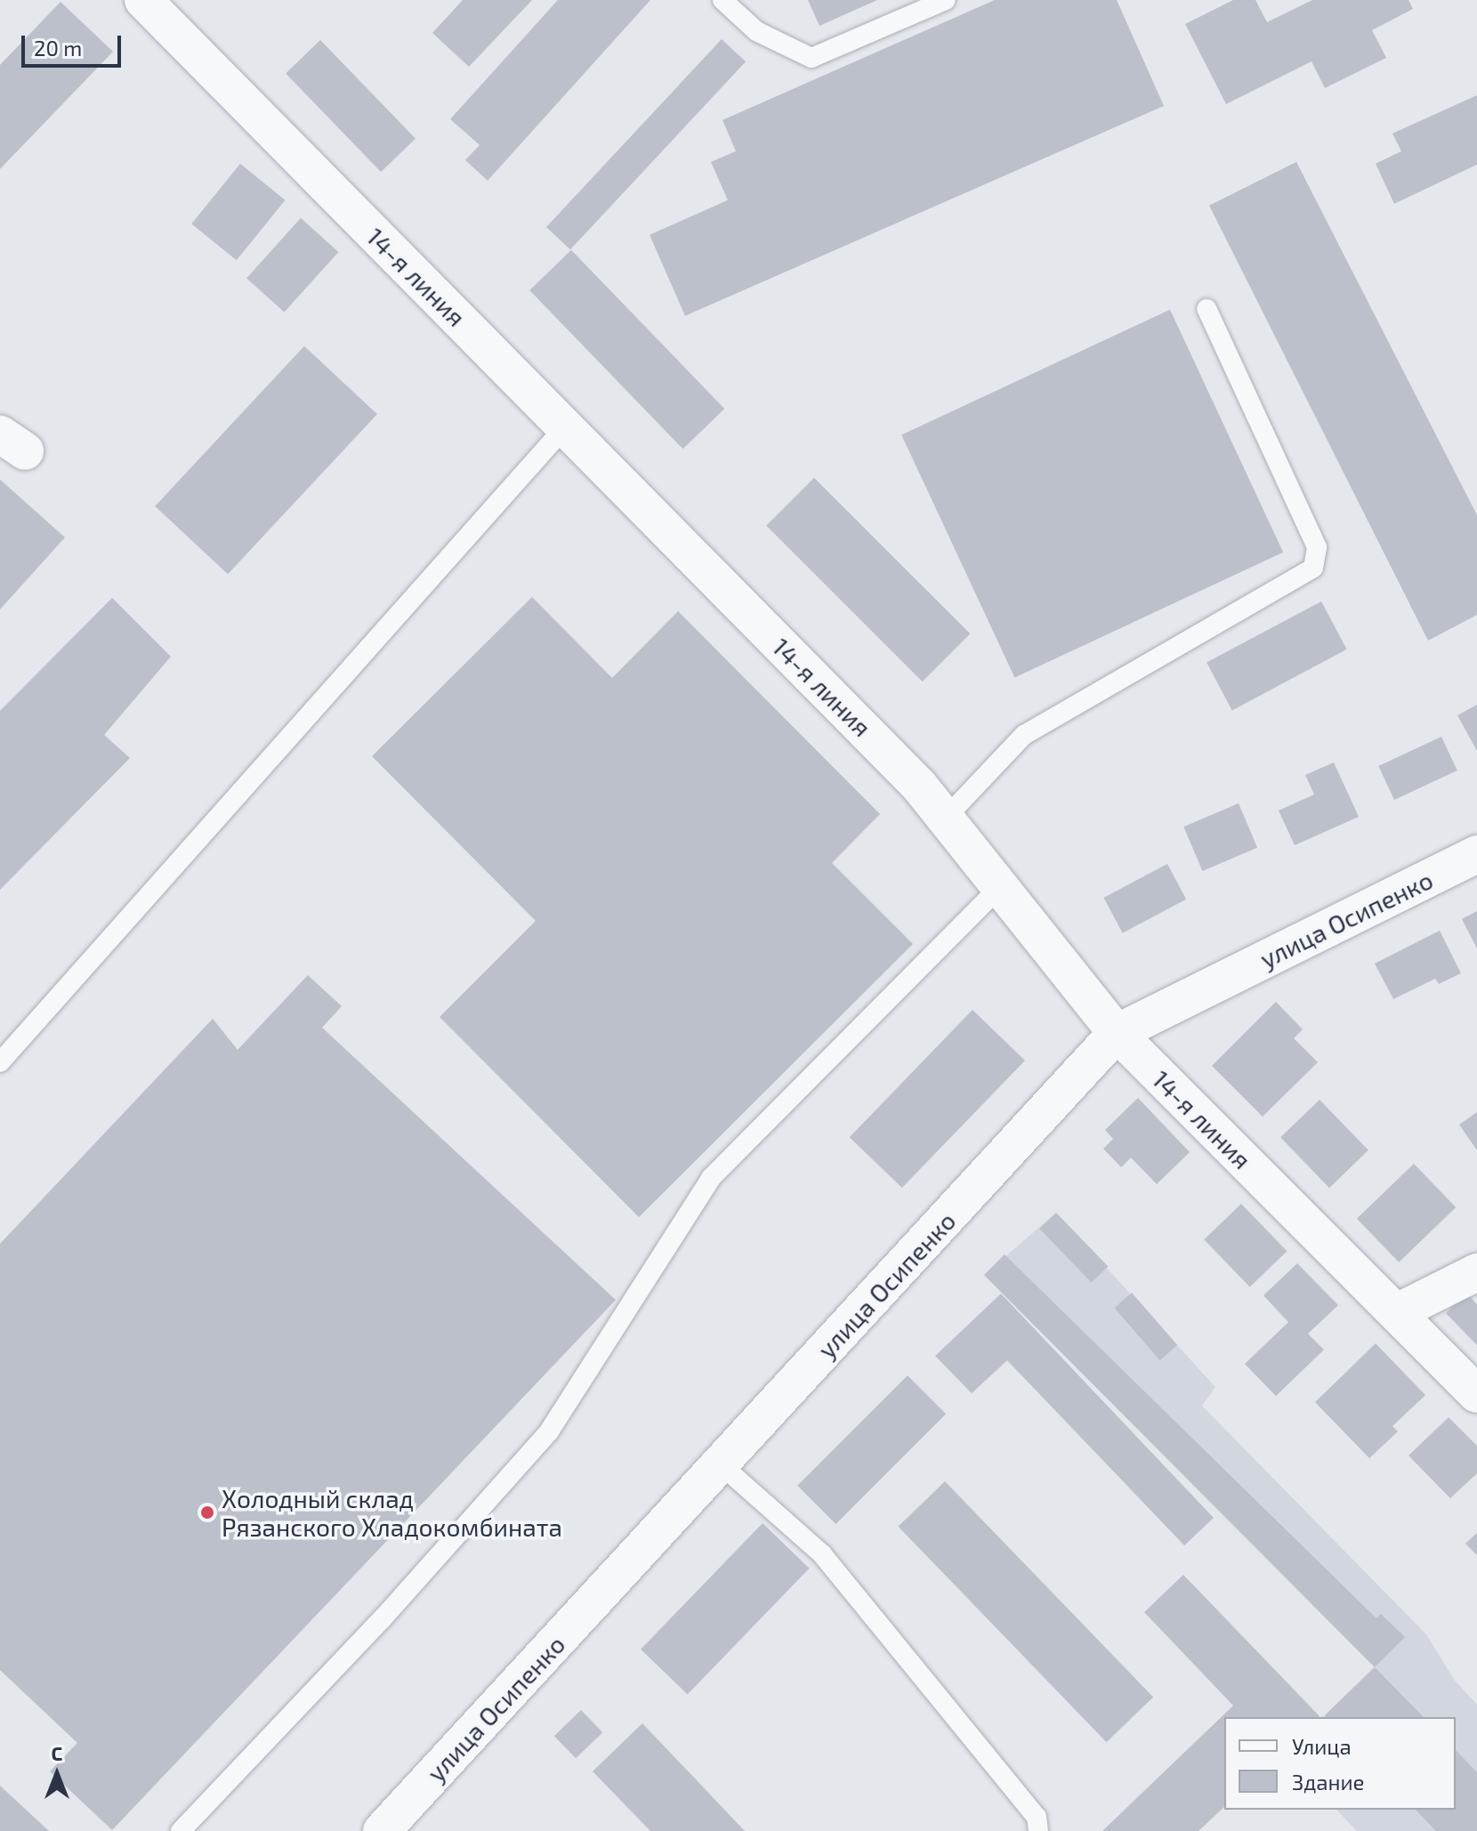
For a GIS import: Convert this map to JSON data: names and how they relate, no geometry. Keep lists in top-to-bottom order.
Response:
{
  "streets": {
    "street": ["14-я линия", "улица Осипенко"]
  },
  "crossings": [
    ["14-я линия", "улица Осипенко"]
  ],
  "places": ["Холодный склад Рязанского Хладокомбината"],
  "legend": ["Улица", "Здание"],
  "scale_bar": "20 m",
  "north": "top"
}
